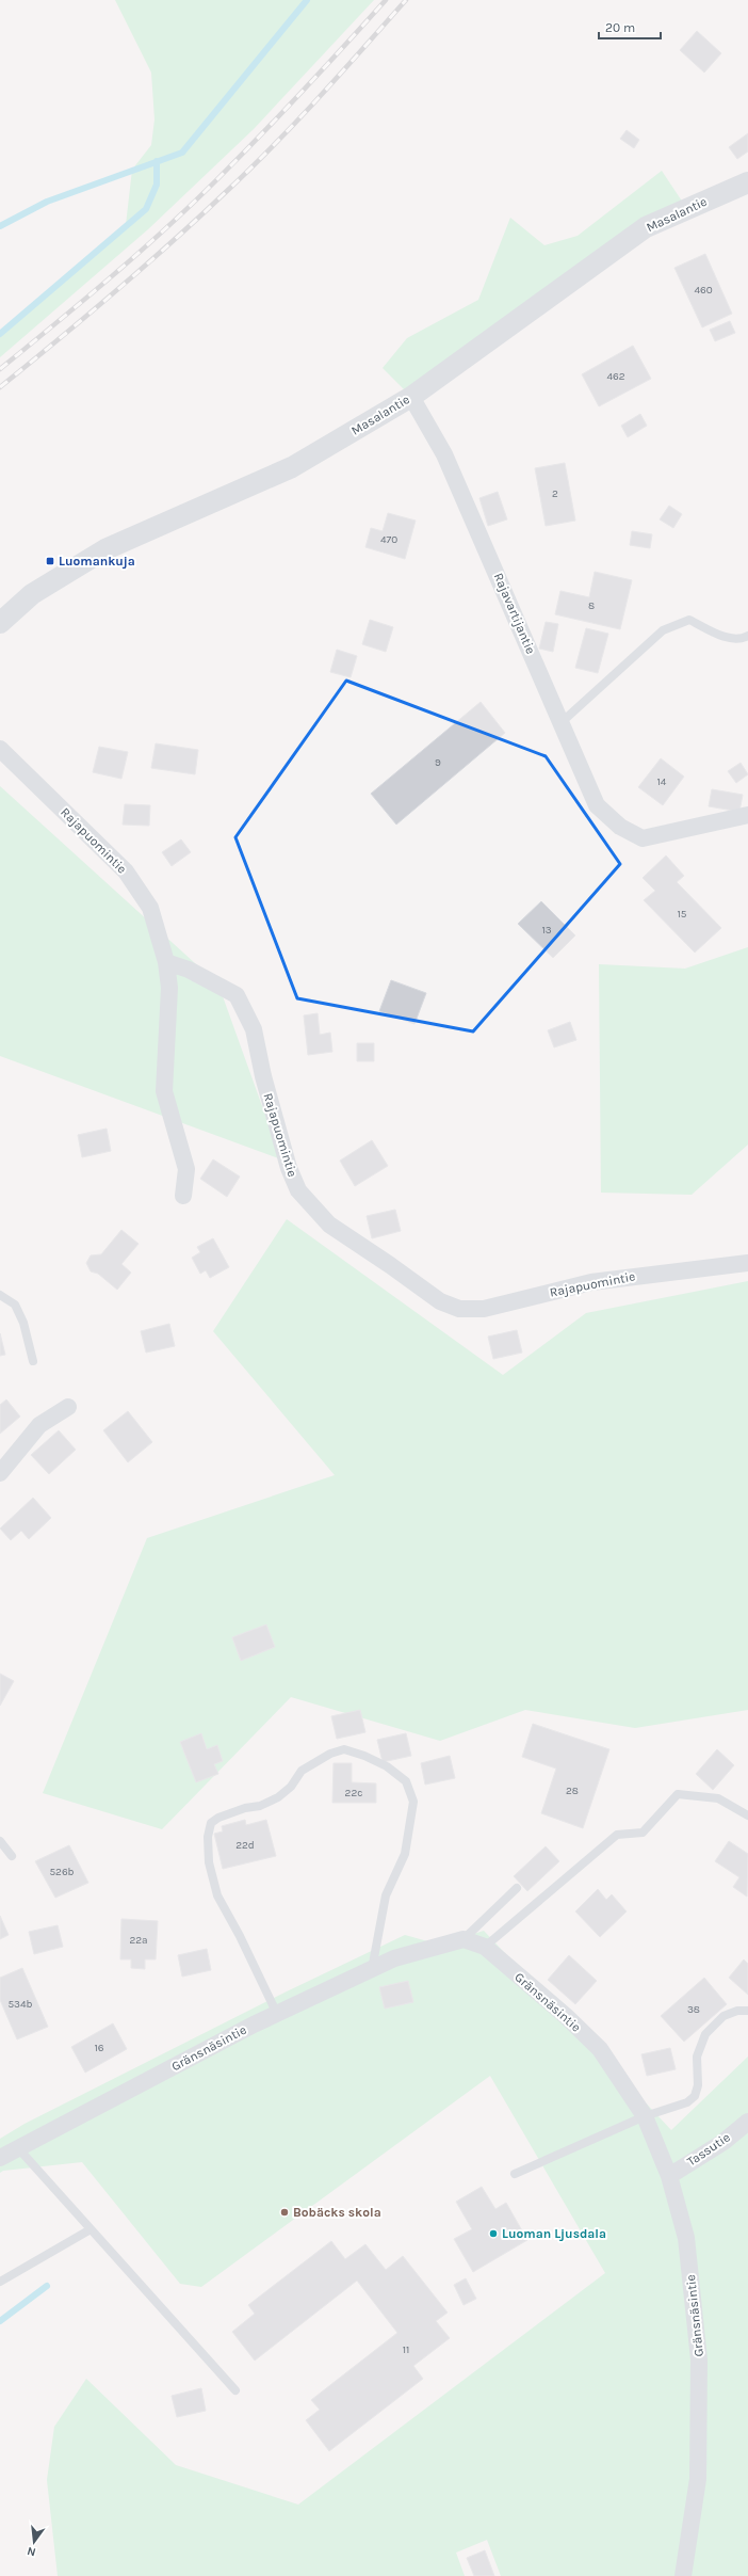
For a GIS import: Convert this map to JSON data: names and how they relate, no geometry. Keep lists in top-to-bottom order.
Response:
{
  "streets": {
    "street": [
      "Masalantie",
      "Rajavartijantie",
      "Rajapuomintie",
      "Gränsnäsintie",
      "Tassutie"
    ]
  },
  "crossings": [
    ["Masalantie", "Rajavartijantie"],
    ["Gränsnäsintie", "Tassutie"]
  ],
  "places": {
    "transit": ["Luomankuja"],
    "other": ["Bobäcks skola", "Luoman Ljusdala"]
  },
  "house_numbers": [
    "460",
    "462",
    "2",
    "470",
    "8",
    "9",
    "14",
    "15",
    "13",
    "28",
    "22c",
    "22d",
    "526b",
    "22a",
    "534b",
    "38",
    "16",
    "11"
  ],
  "scale_bar": "20 m",
  "north": "bottom"
}
